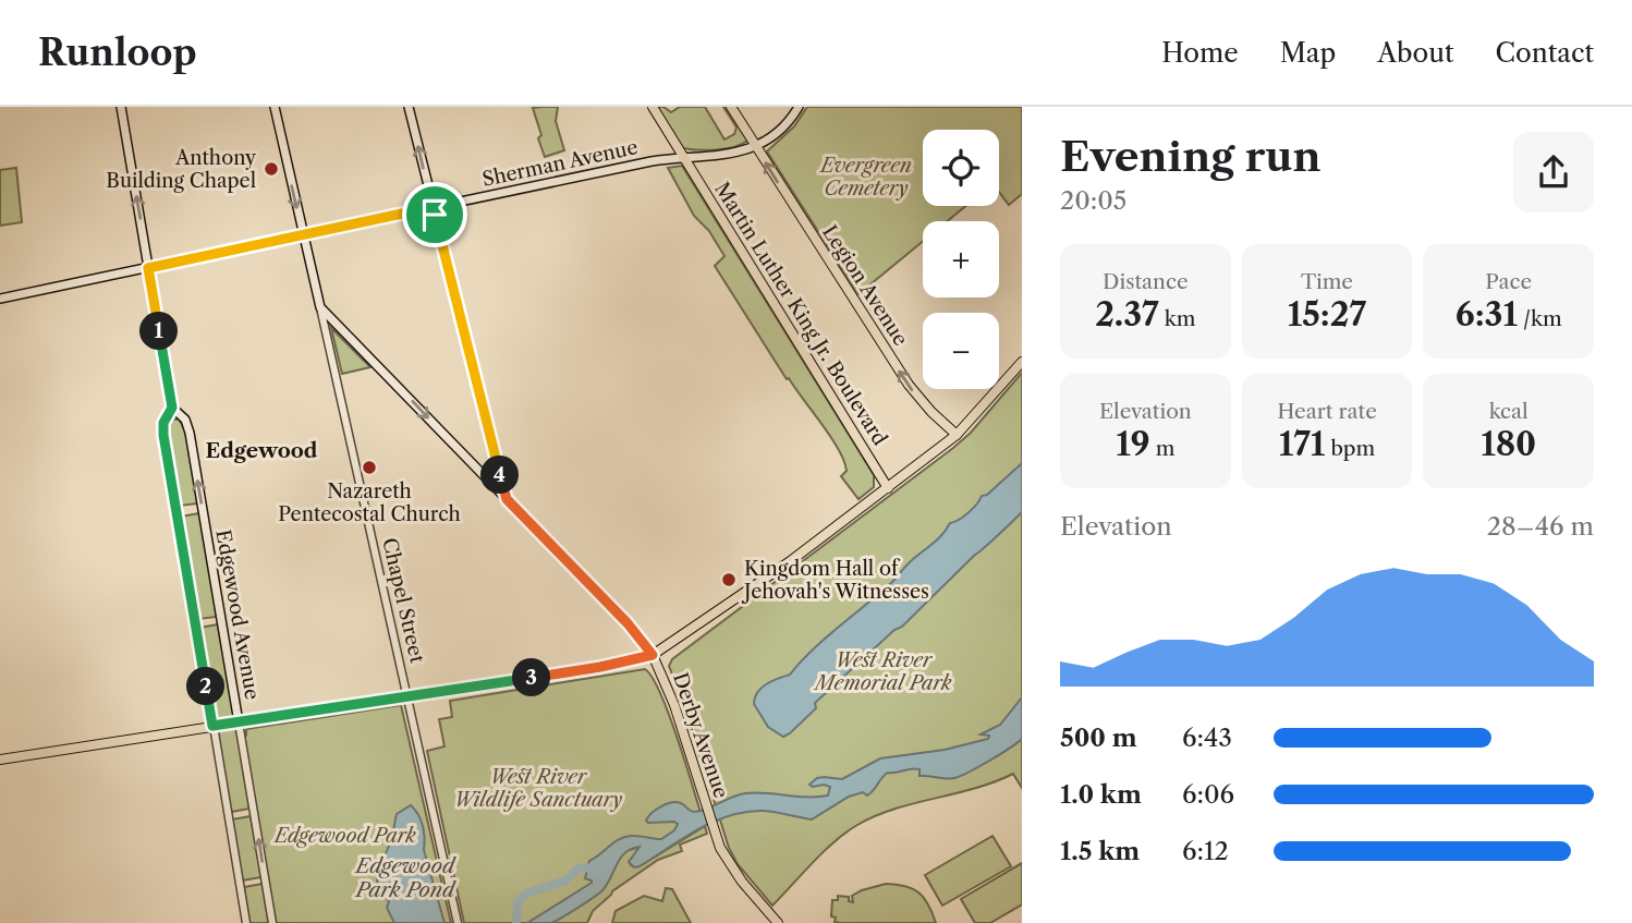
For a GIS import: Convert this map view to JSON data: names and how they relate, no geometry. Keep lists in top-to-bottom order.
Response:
{
  "streets": {
    "main road": [
      "Sherman Avenue",
      "Legion Avenue",
      "Martin Luther King Jr. Boulevard",
      "Chapel Street",
      "Edgewood Avenue",
      "Derby Avenue"
    ]
  },
  "crossings": [
    ["Sherman Avenue", "Legion Avenue"],
    ["Sherman Avenue", "Martin Luther King Jr. Boulevard"],
    ["Sherman Avenue", "Chapel Street"],
    ["Sherman Avenue", "Edgewood Avenue"],
    ["Chapel Street", "Derby Avenue"]
  ],
  "one_way": ["Legion Avenue"],
  "districts": ["Edgewood"],
  "water": ["Edgewood Park Pond"],
  "parks": [
    "Evergreen Cemetery",
    "West River Memorial Park",
    "West River Wildlife Sanctuary",
    "Edgewood Park"
  ],
  "places": ["Anthony Building Chapel", "Nazareth Pentecostal Church", "Kingdom Hall of Jehovah's Witnesses"],
  "page": {
    "header": "Runloop",
    "nav": [
      "Home",
      "Map",
      "About",
      "Contact"
    ],
    "heading": ["Evening run", "20:05"],
    "map_buttons": ["+", "−"],
    "stats": [
      ["Distance", "2.37 km"],
      ["Time", "15:27"],
      ["Pace", "6:31 /km"],
      ["Elevation", "19 m"],
      ["Heart rate", "171 bpm"],
      ["kcal", "180"]
    ],
    "pins": [
      "1",
      "4",
      "3",
      "2"
    ],
    "chart": ["Elevation", "28–46 m"],
    "list": [
      {
        "name": "500 m",
        "note": "6:43"
      },
      {
        "name": "1.0 km",
        "note": "6:06"
      },
      {
        "name": "1.5 km",
        "note": "6:12"
      }
    ]
  }
}
